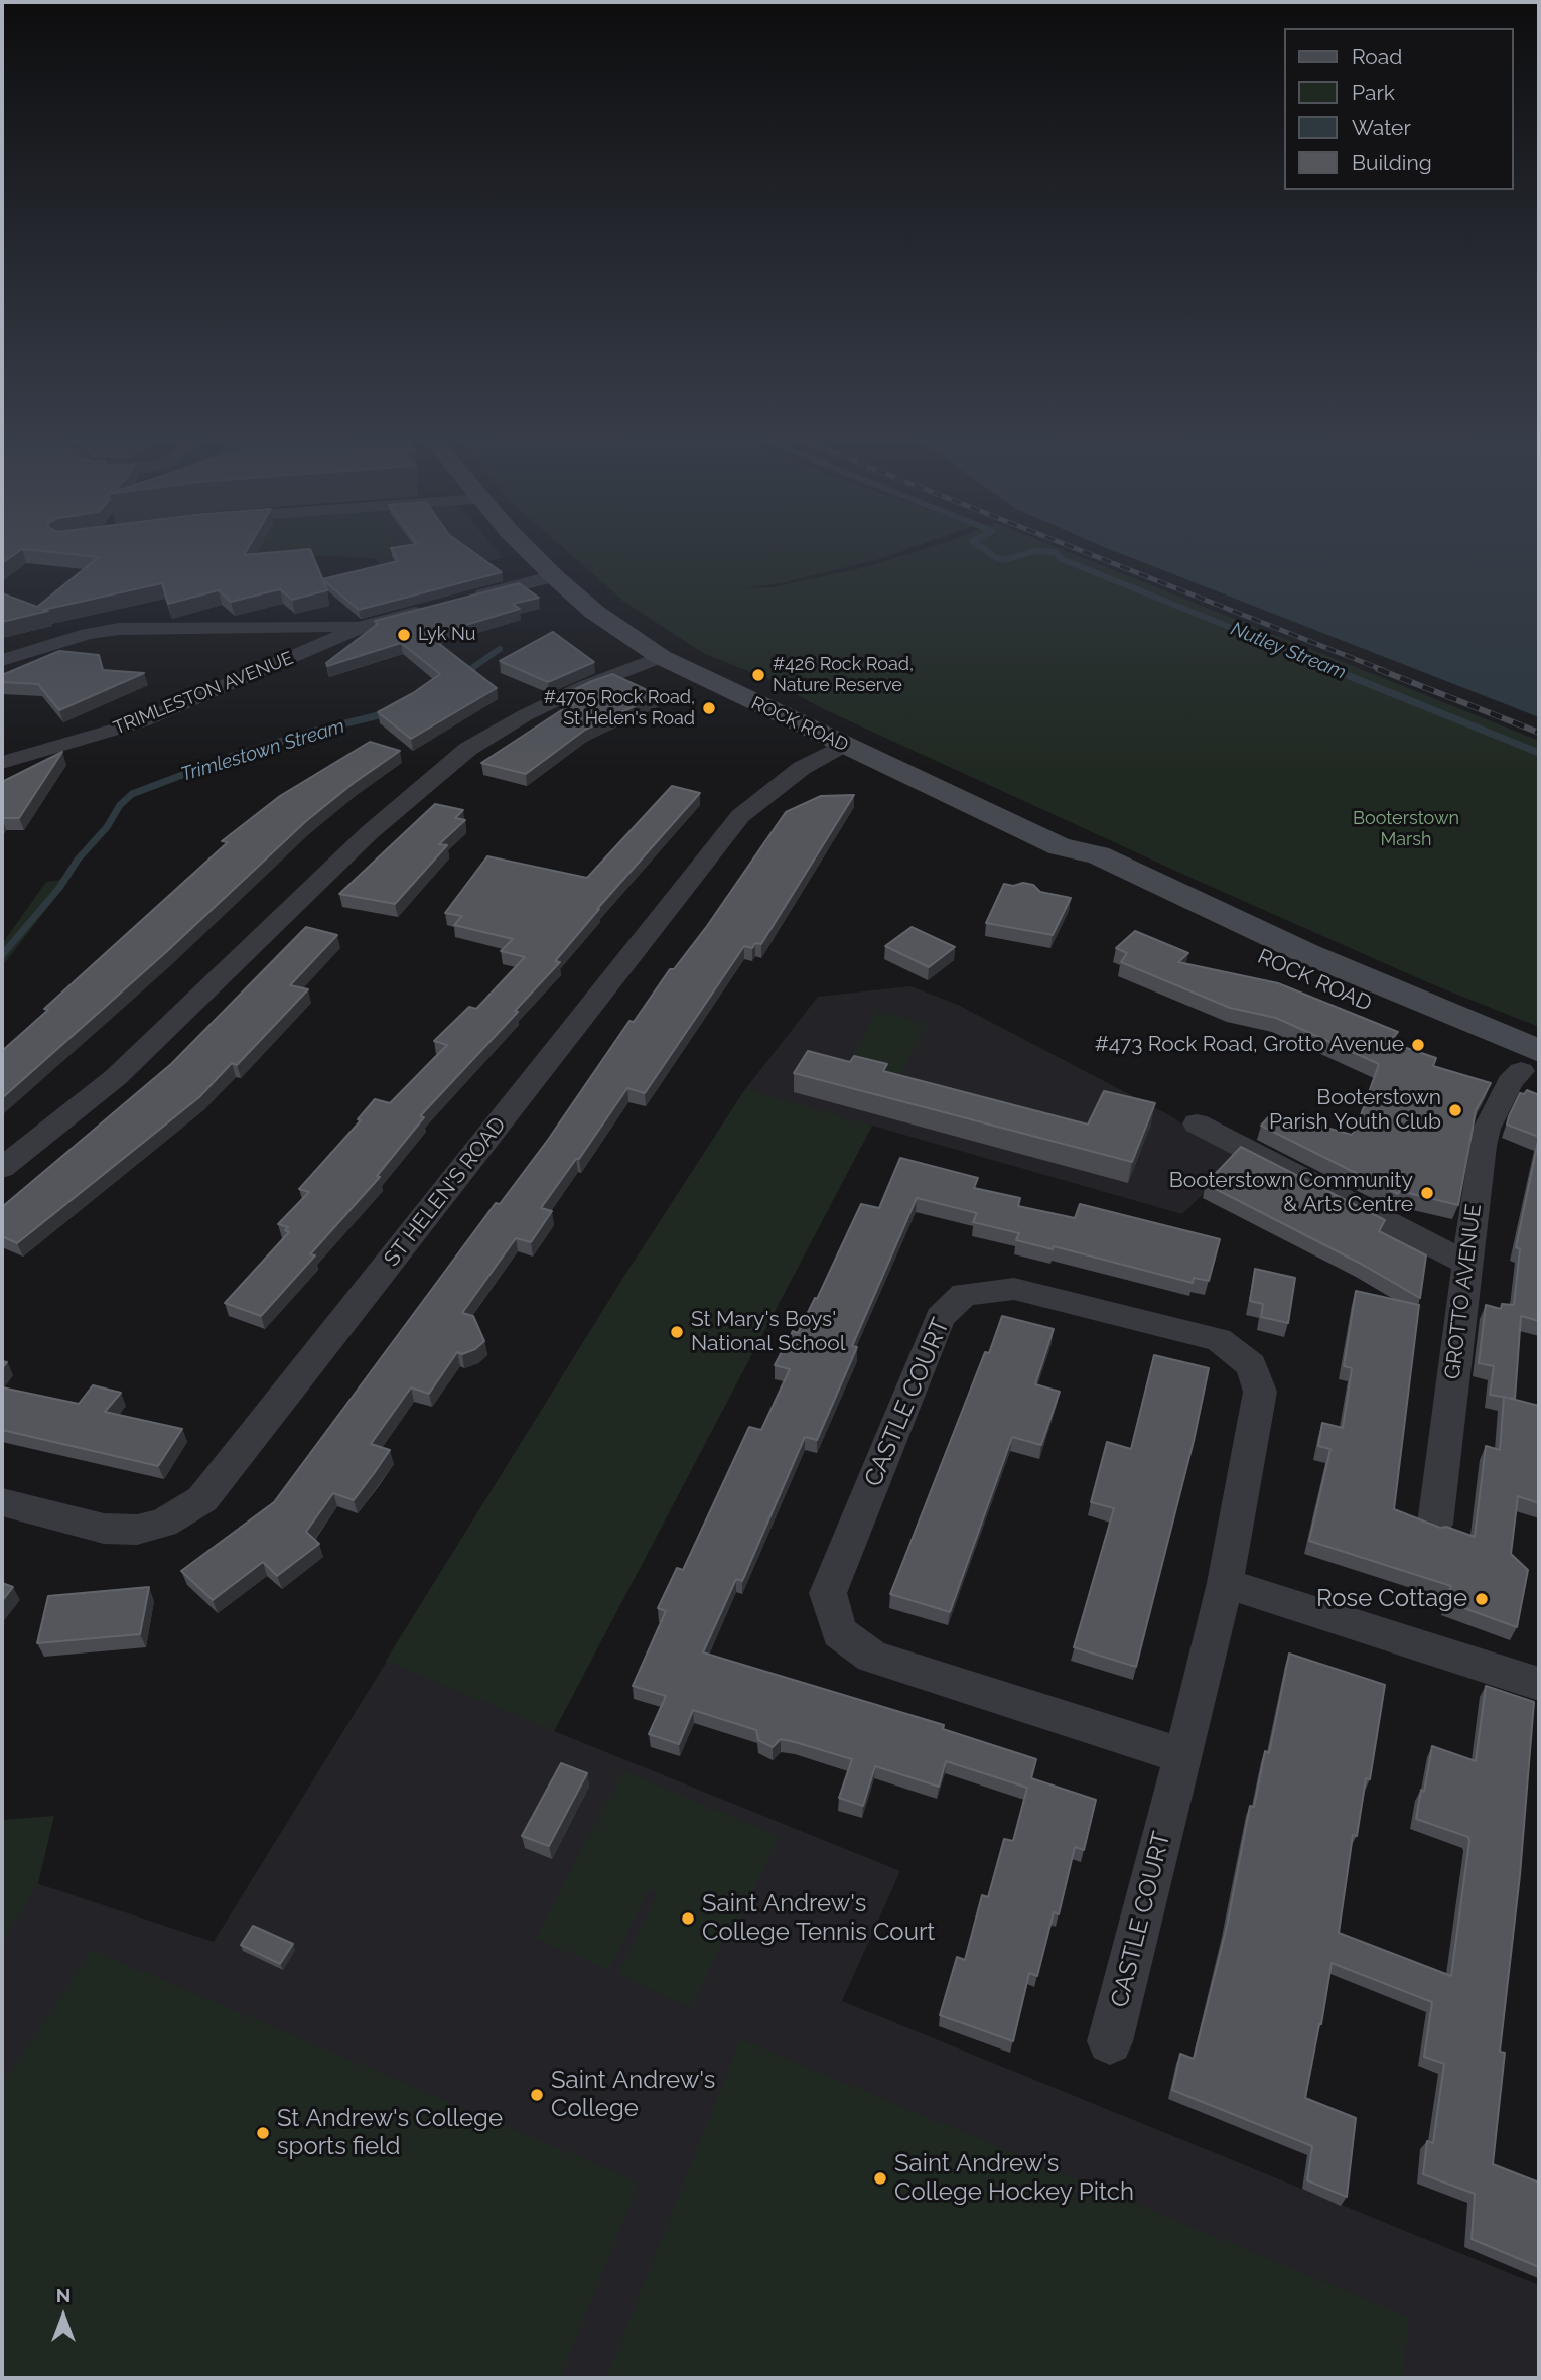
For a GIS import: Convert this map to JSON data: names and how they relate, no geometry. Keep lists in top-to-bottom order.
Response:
{
  "streets": {
    "main road": ["ROCK ROAD"],
    "street": [
      "TRIMLESTON AVENUE",
      "ST HELEN'S ROAD",
      "GROTTO AVENUE",
      "CASTLE COURT"
    ]
  },
  "crossings": [
    ["ROCK ROAD", "ST HELEN'S ROAD"],
    ["ROCK ROAD", "GROTTO AVENUE"]
  ],
  "water": ["Nutley Stream", "Trimlestown Stream"],
  "parks": ["Booterstown Marsh"],
  "places": [
    "Lyk Nu",
    "#426 Rock Road, Nature Reserve",
    "#4705 Rock Road, St Helen's Road",
    "#473 Rock Road, Grotto Avenue",
    "Booterstown Parish Youth Club",
    "Booterstown Community & Arts Centre",
    "St Mary's Boys' National School",
    "Rose Cottage",
    "Saint Andrew's College Tennis Court",
    "Saint Andrew's College",
    "St Andrew's College sports field",
    "Saint Andrew's College Hockey Pitch"
  ],
  "legend": [
    "Road",
    "Park",
    "Water",
    "Building"
  ],
  "north": "top"
}
